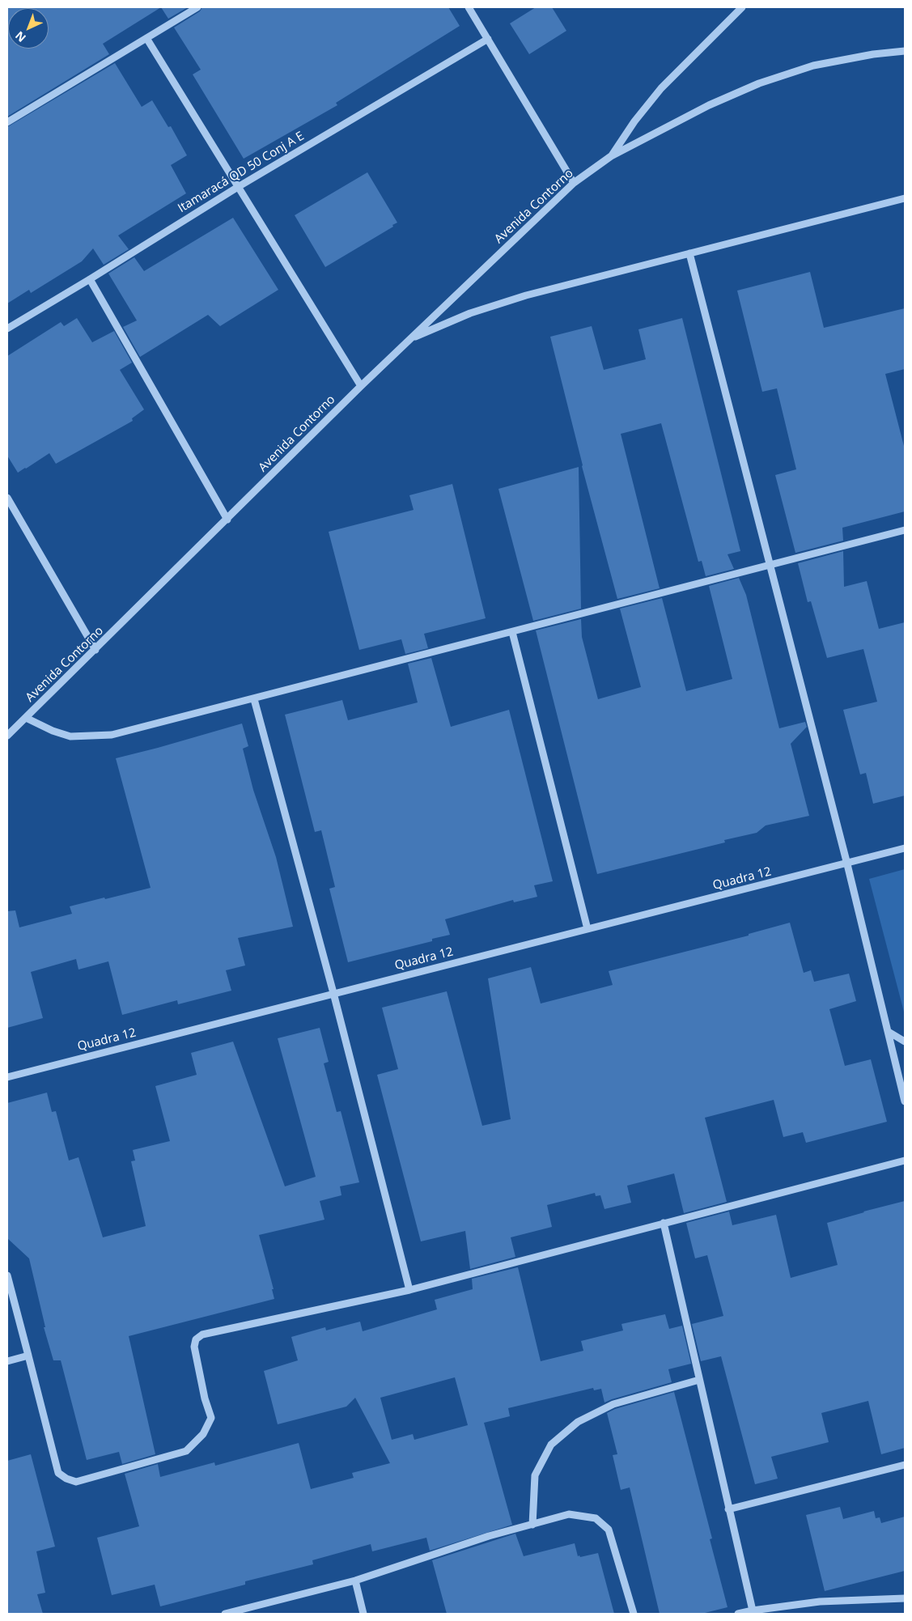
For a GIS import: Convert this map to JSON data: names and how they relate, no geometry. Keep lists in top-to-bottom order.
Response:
{
  "streets": {
    "street": ["Itamaracá QD 50 Conj A E", "Avenida Contorno", "Quadra 12"]
  },
  "north": "bottom left"
}
